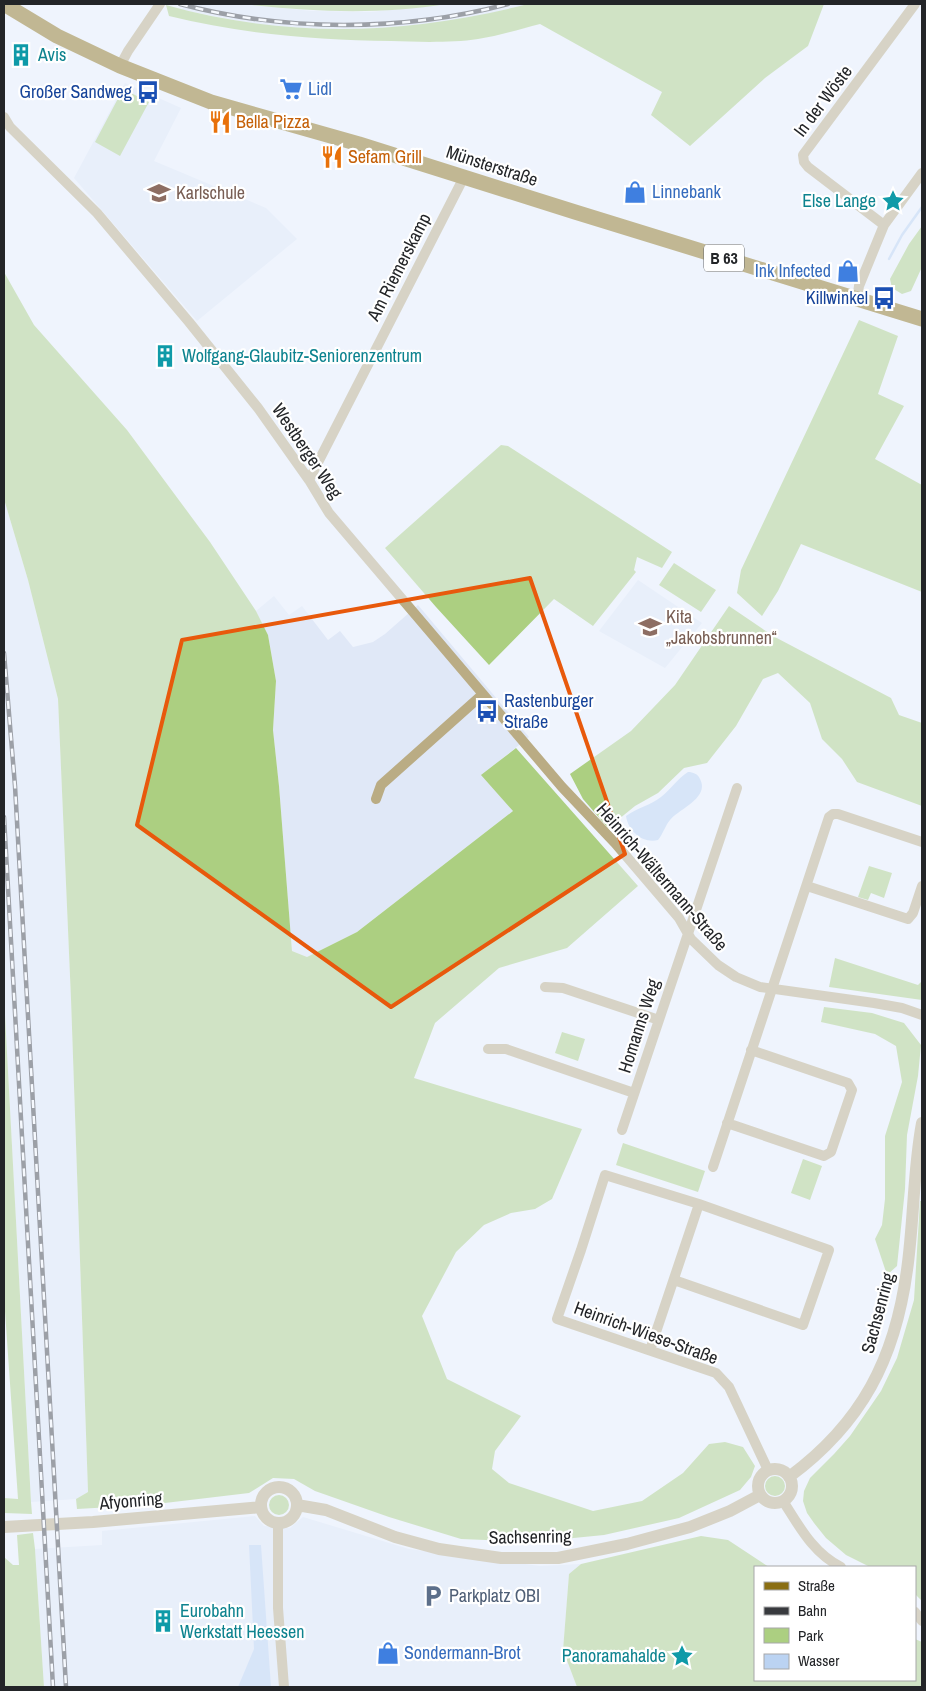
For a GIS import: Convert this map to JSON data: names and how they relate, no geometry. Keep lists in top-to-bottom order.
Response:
{
  "streets": {
    "main road": ["Münsterstraße", "B 63"],
    "street": [
      "In der Wöste",
      "Am Riemerskamp",
      "Westberger Weg",
      "Heinrich-Wältermann-Straße",
      "Homanns Weg",
      "Sachsenring",
      "Heinrich-Wiese-Straße",
      "Afyonring"
    ]
  },
  "crossings": [
    ["Münsterstraße", "Am Riemerskamp"],
    ["Am Riemerskamp", "Westberger Weg"],
    ["Westberger Weg", "Heinrich-Wältermann-Straße"],
    ["Heinrich-Wältermann-Straße", "Homanns Weg"],
    ["Sachsenring", "Heinrich-Wiese-Straße"],
    ["Sachsenring", "Afyonring"]
  ],
  "places": {
    "building": ["Avis", "Wolfgang-Glaubitz-Seniorenzentrum", "Eurobahn Werkstatt Heessen"],
    "supermarket": ["Lidl"],
    "bus stop": ["Großer Sandweg", "Killwinkel", "Rastenburger Straße"],
    "restaurant": ["Bella Pizza", "Sefam Grill"],
    "shop": ["Linnebank", "Ink Infected", "Sondermann-Brot"],
    "school or university": ["Karlschule", "Kita „Jakobsbrunnen“"],
    "place": ["Else Lange", "Panoramahalde"],
    "parking": ["Parkplatz OBI"]
  },
  "legend": [
    "Straße",
    "Bahn",
    "Park",
    "Wasser"
  ]
}
